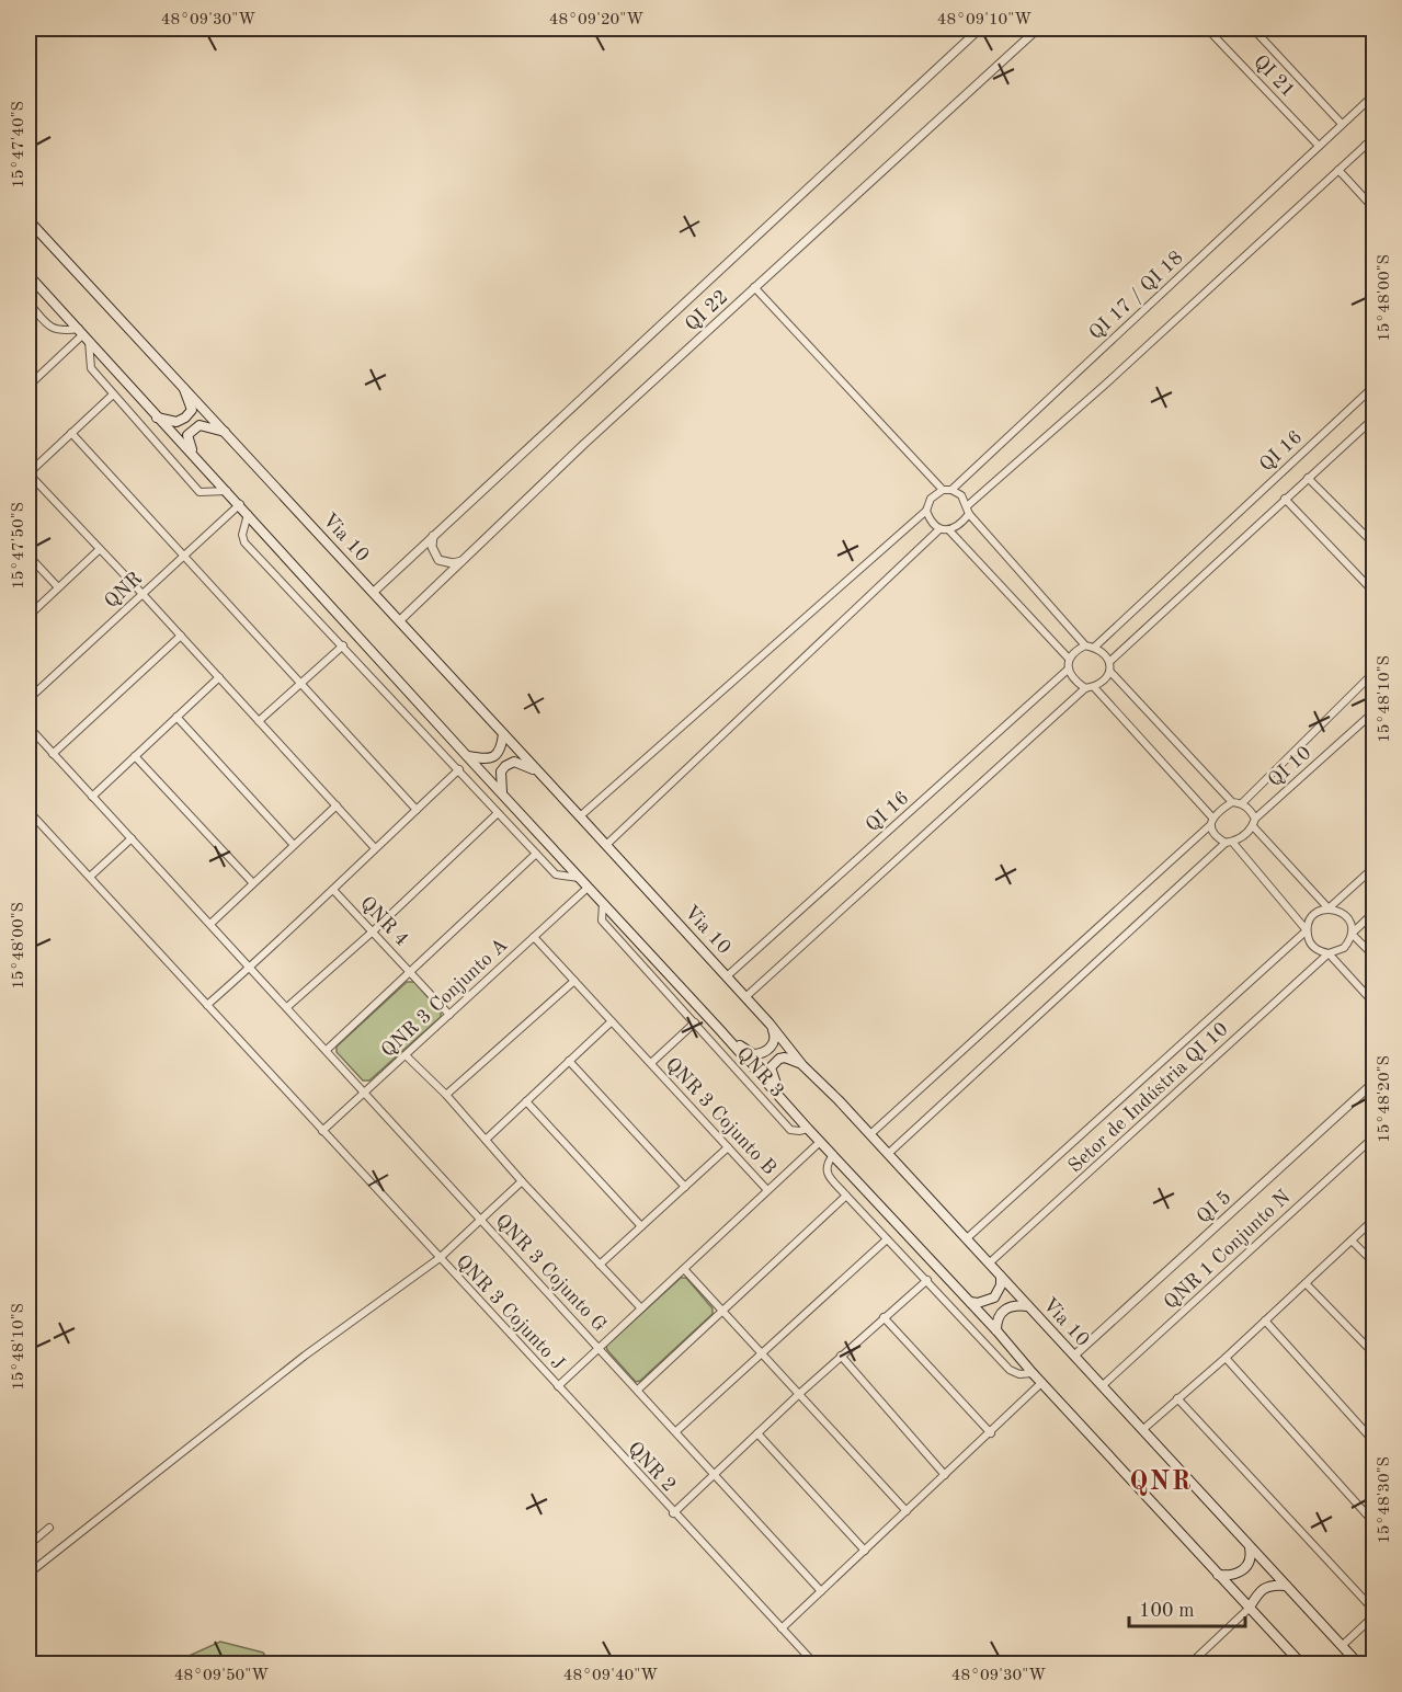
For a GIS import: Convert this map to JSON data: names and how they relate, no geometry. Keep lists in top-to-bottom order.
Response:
{
  "streets": {
    "main road": ["Via 10"],
    "street": [
      "QI 21",
      "QI 17 / QI 18",
      "QI 22",
      "QI 16",
      "QNR",
      "QI 10",
      "QNR 4",
      "QNR 3 Conjunto A",
      "QNR 3",
      "Setor de Indústria QI 10",
      "QNR 3 Cojunto B",
      "QI 5",
      "QNR 1 Conjunto N",
      "QNR 3 Cojunto G",
      "QNR 3 Cojunto J",
      "QNR 2"
    ]
  },
  "crossings": [
    ["QI 21", "QI 17 / QI 18"],
    ["QI 22", "Via 10"],
    ["QI 16", "Via 10"],
    ["Via 10", "Setor de Indústria QI 10"],
    ["Via 10", "QI 5"],
    ["Via 10", "QNR 1 Conjunto N"],
    ["QNR 4", "QNR 3 Cojunto G"],
    ["QNR 3 Conjunto A", "QNR 3 Cojunto B"],
    ["QNR 3 Conjunto A", "QNR 3 Cojunto G"],
    ["QNR 3 Conjunto A", "QNR 3 Cojunto J"],
    ["QNR 3 Cojunto G", "QNR 2"],
    ["QNR 3 Cojunto J", "QNR 2"]
  ],
  "districts": ["QNR"],
  "scale_bar": "100 m",
  "coordinates": [
    "48°09'30\"W",
    "48°09'20\"W",
    "48°09'10\"W",
    "15°47'40\"S",
    "15°48'00\"S",
    "15°47'50\"S",
    "15°48'10\"S",
    "15°48'20\"S",
    "15°48'30\"S",
    "48°09'50\"W",
    "48°09'40\"W"
  ]
}
